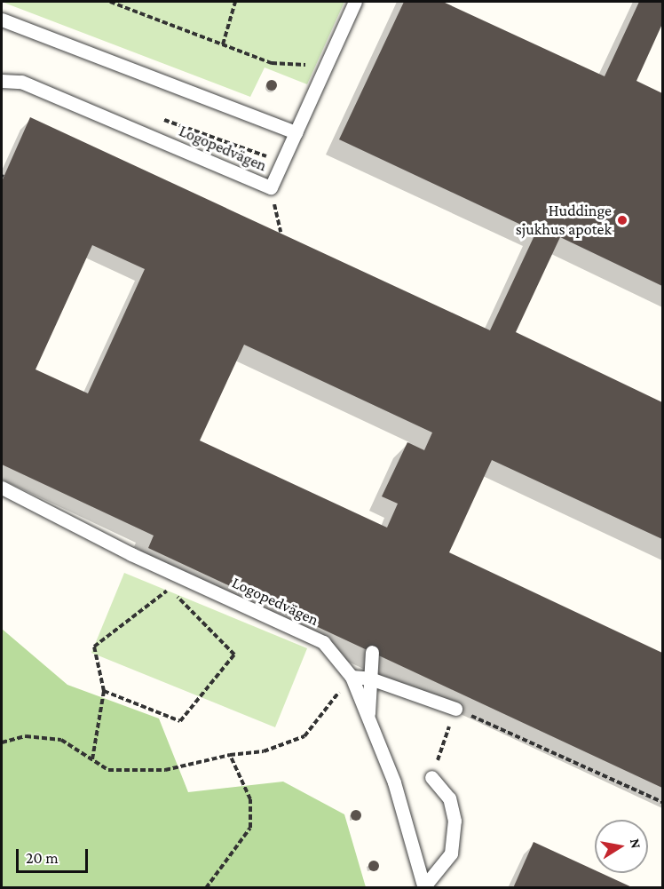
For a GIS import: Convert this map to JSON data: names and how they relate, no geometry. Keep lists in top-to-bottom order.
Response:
{
  "streets": {
    "lane": ["Logopedvägen"]
  },
  "places": ["Huddinge sjukhus apotek"],
  "scale_bar": "20 m",
  "north": "right"
}
